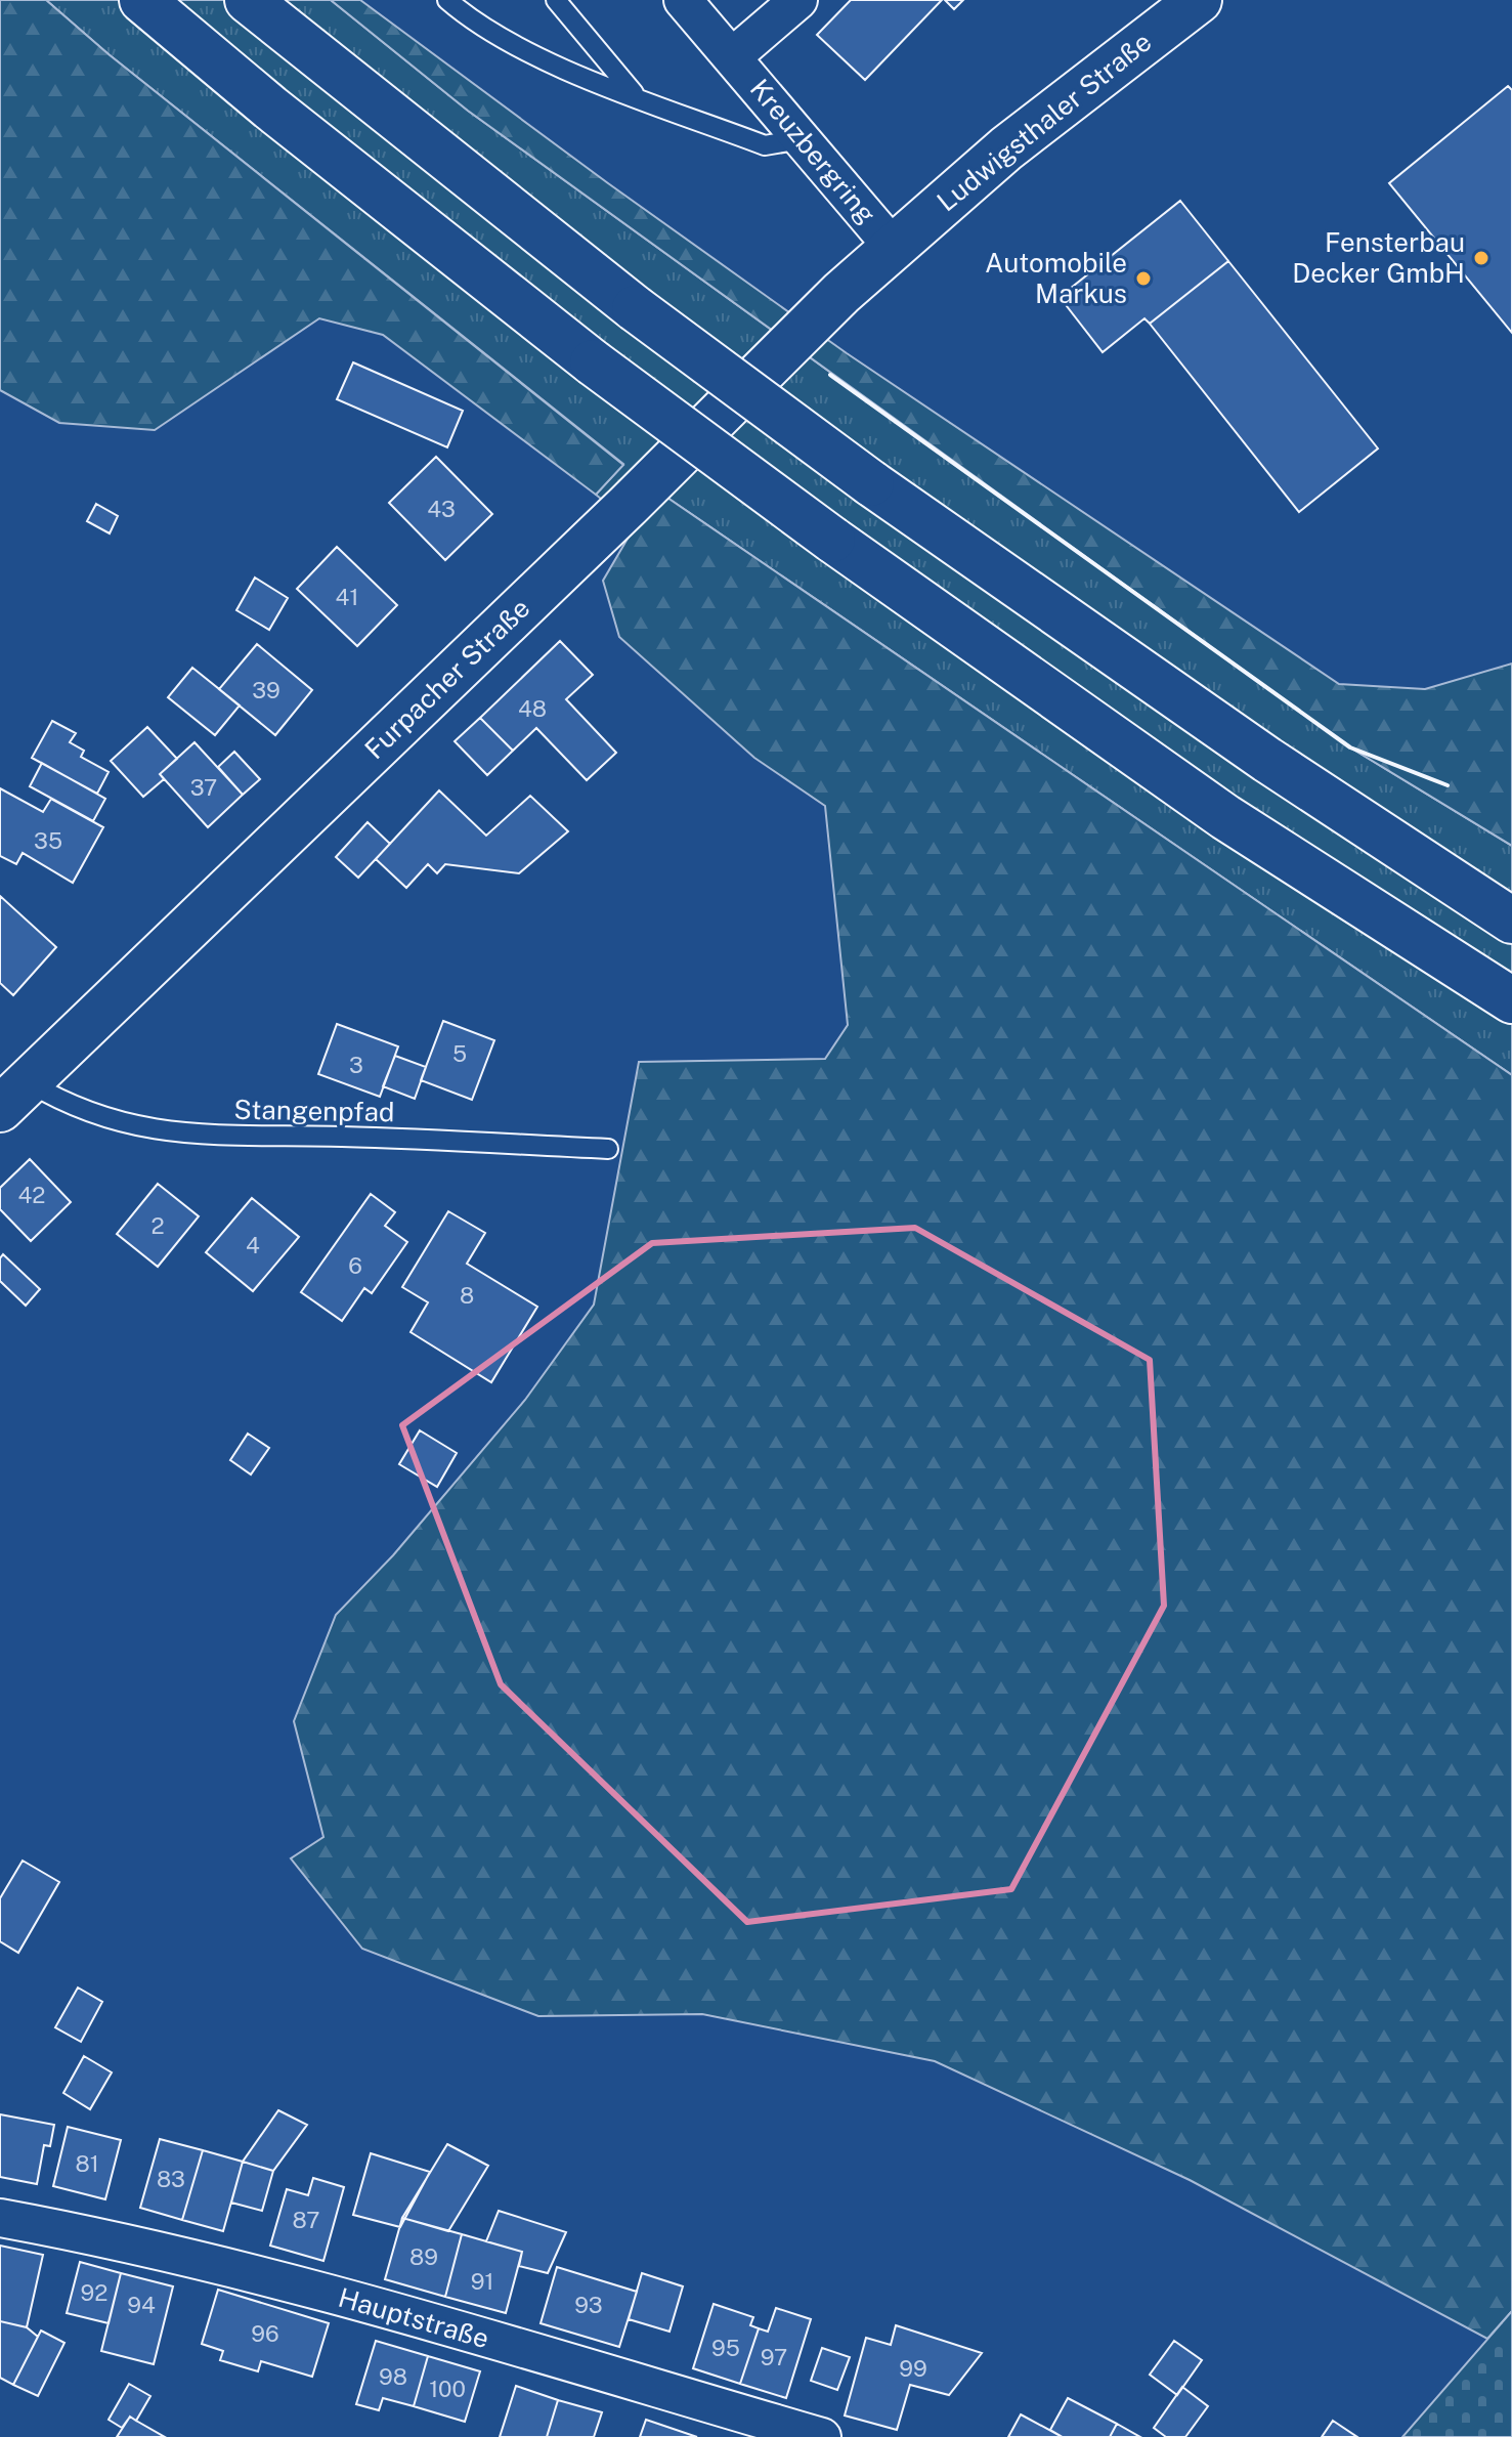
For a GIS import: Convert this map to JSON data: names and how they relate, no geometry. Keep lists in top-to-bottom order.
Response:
{
  "streets": {
    "main road": ["Ludwigsthaler Straße", "Furpacher Straße"],
    "street": ["Kreuzbergring", "Hauptstraße"],
    "lane": ["Stangenpfad"]
  },
  "crossings": [
    ["Ludwigsthaler Straße", "Kreuzbergring"],
    ["Ludwigsthaler Straße", "Furpacher Straße"],
    ["Kreuzbergring", "Furpacher Straße"],
    ["Furpacher Straße", "Stangenpfad"]
  ],
  "places": ["Fensterbau Decker GmbH", "Automobile Markus"],
  "house_numbers": [
    "43",
    "41",
    "39",
    "48",
    "37",
    "35",
    "5",
    "3",
    "42",
    "2",
    "4",
    "6",
    "8",
    "81",
    "83",
    "87",
    "89",
    "91",
    "92",
    "94",
    "93",
    "96",
    "95",
    "97",
    "99",
    "98",
    "100"
  ]
}
